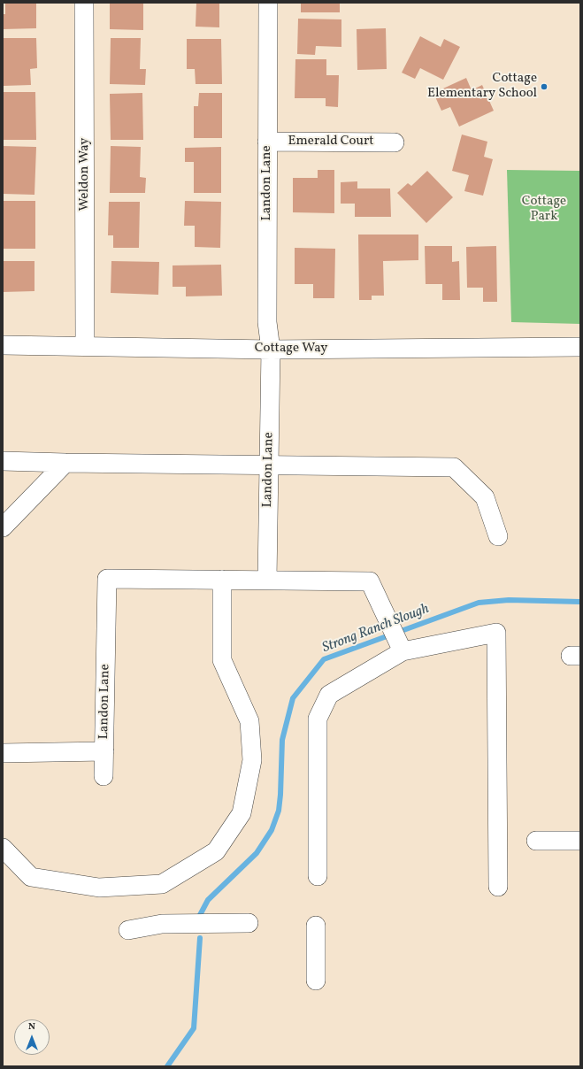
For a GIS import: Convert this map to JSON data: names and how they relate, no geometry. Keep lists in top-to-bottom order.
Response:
{
  "streets": {
    "street": [
      "Emerald Court",
      "Weldon Way",
      "Landon Lane",
      "Cottage Way"
    ]
  },
  "crossings": [
    ["Emerald Court", "Landon Lane"],
    ["Weldon Way", "Cottage Way"],
    ["Landon Lane", "Cottage Way"]
  ],
  "water": ["Strong Ranch Slough"],
  "parks": ["Cottage Park"],
  "places": ["Cottage Elementary School"],
  "north": "top"
}
